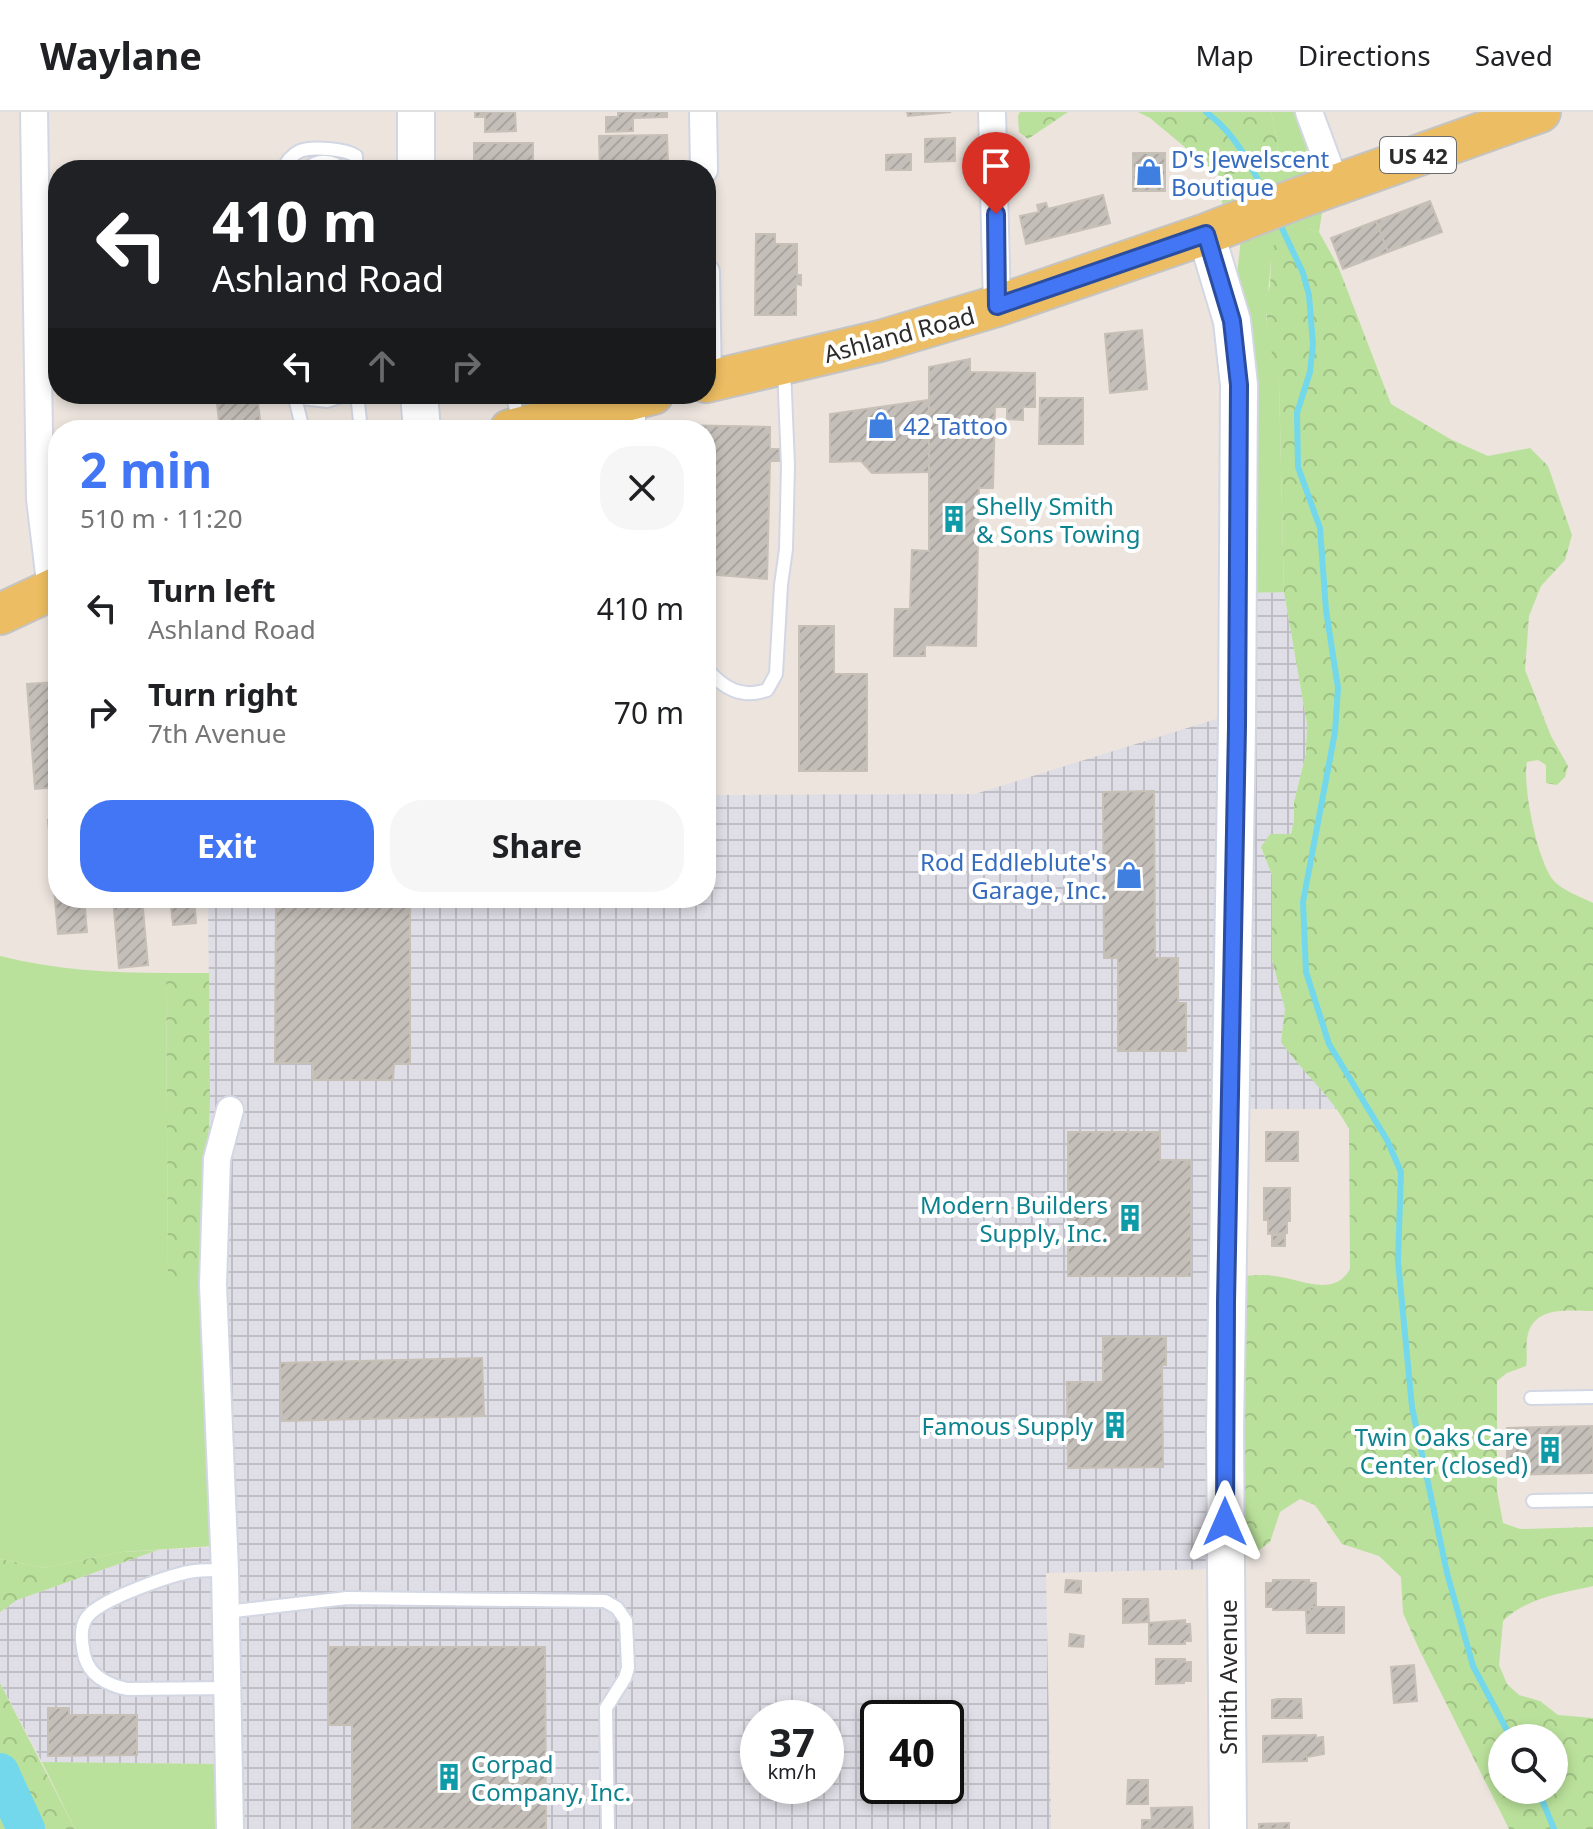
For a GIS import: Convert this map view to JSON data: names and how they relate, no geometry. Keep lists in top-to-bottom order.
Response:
{
  "streets": {
    "main road": ["US 42", "Ashland Road"],
    "street": ["Smith Avenue"]
  },
  "crossings": [
    ["Ashland Road", "Smith Avenue"]
  ],
  "places": {
    "shop": ["D's Jewelscent Boutique", "42 Tattoo", "Rod Eddleblute's Garage, Inc."],
    "building": [
      "Shelly Smith & Sons Towing",
      "Modern Builders Supply, Inc.",
      "Famous Supply",
      "Twin Oaks Care Center (closed)",
      "Corpad Company, Inc."
    ]
  },
  "page": {
    "header": "Waylane",
    "nav": ["Map", "Directions", "Saved"],
    "turn": ["410 m", "Ashland Road"],
    "heading": ["2 min", "510 m · 11:20"],
    "list": [
      {
        "name": "Turn left",
        "note": "Ashland Road",
        "value": "410 m"
      },
      {
        "name": "Turn right",
        "note": "7th Avenue",
        "value": "70 m"
      }
    ],
    "buttons": ["Exit", "Share"],
    "speed": "37 km/h",
    "limit": "40"
  }
}
